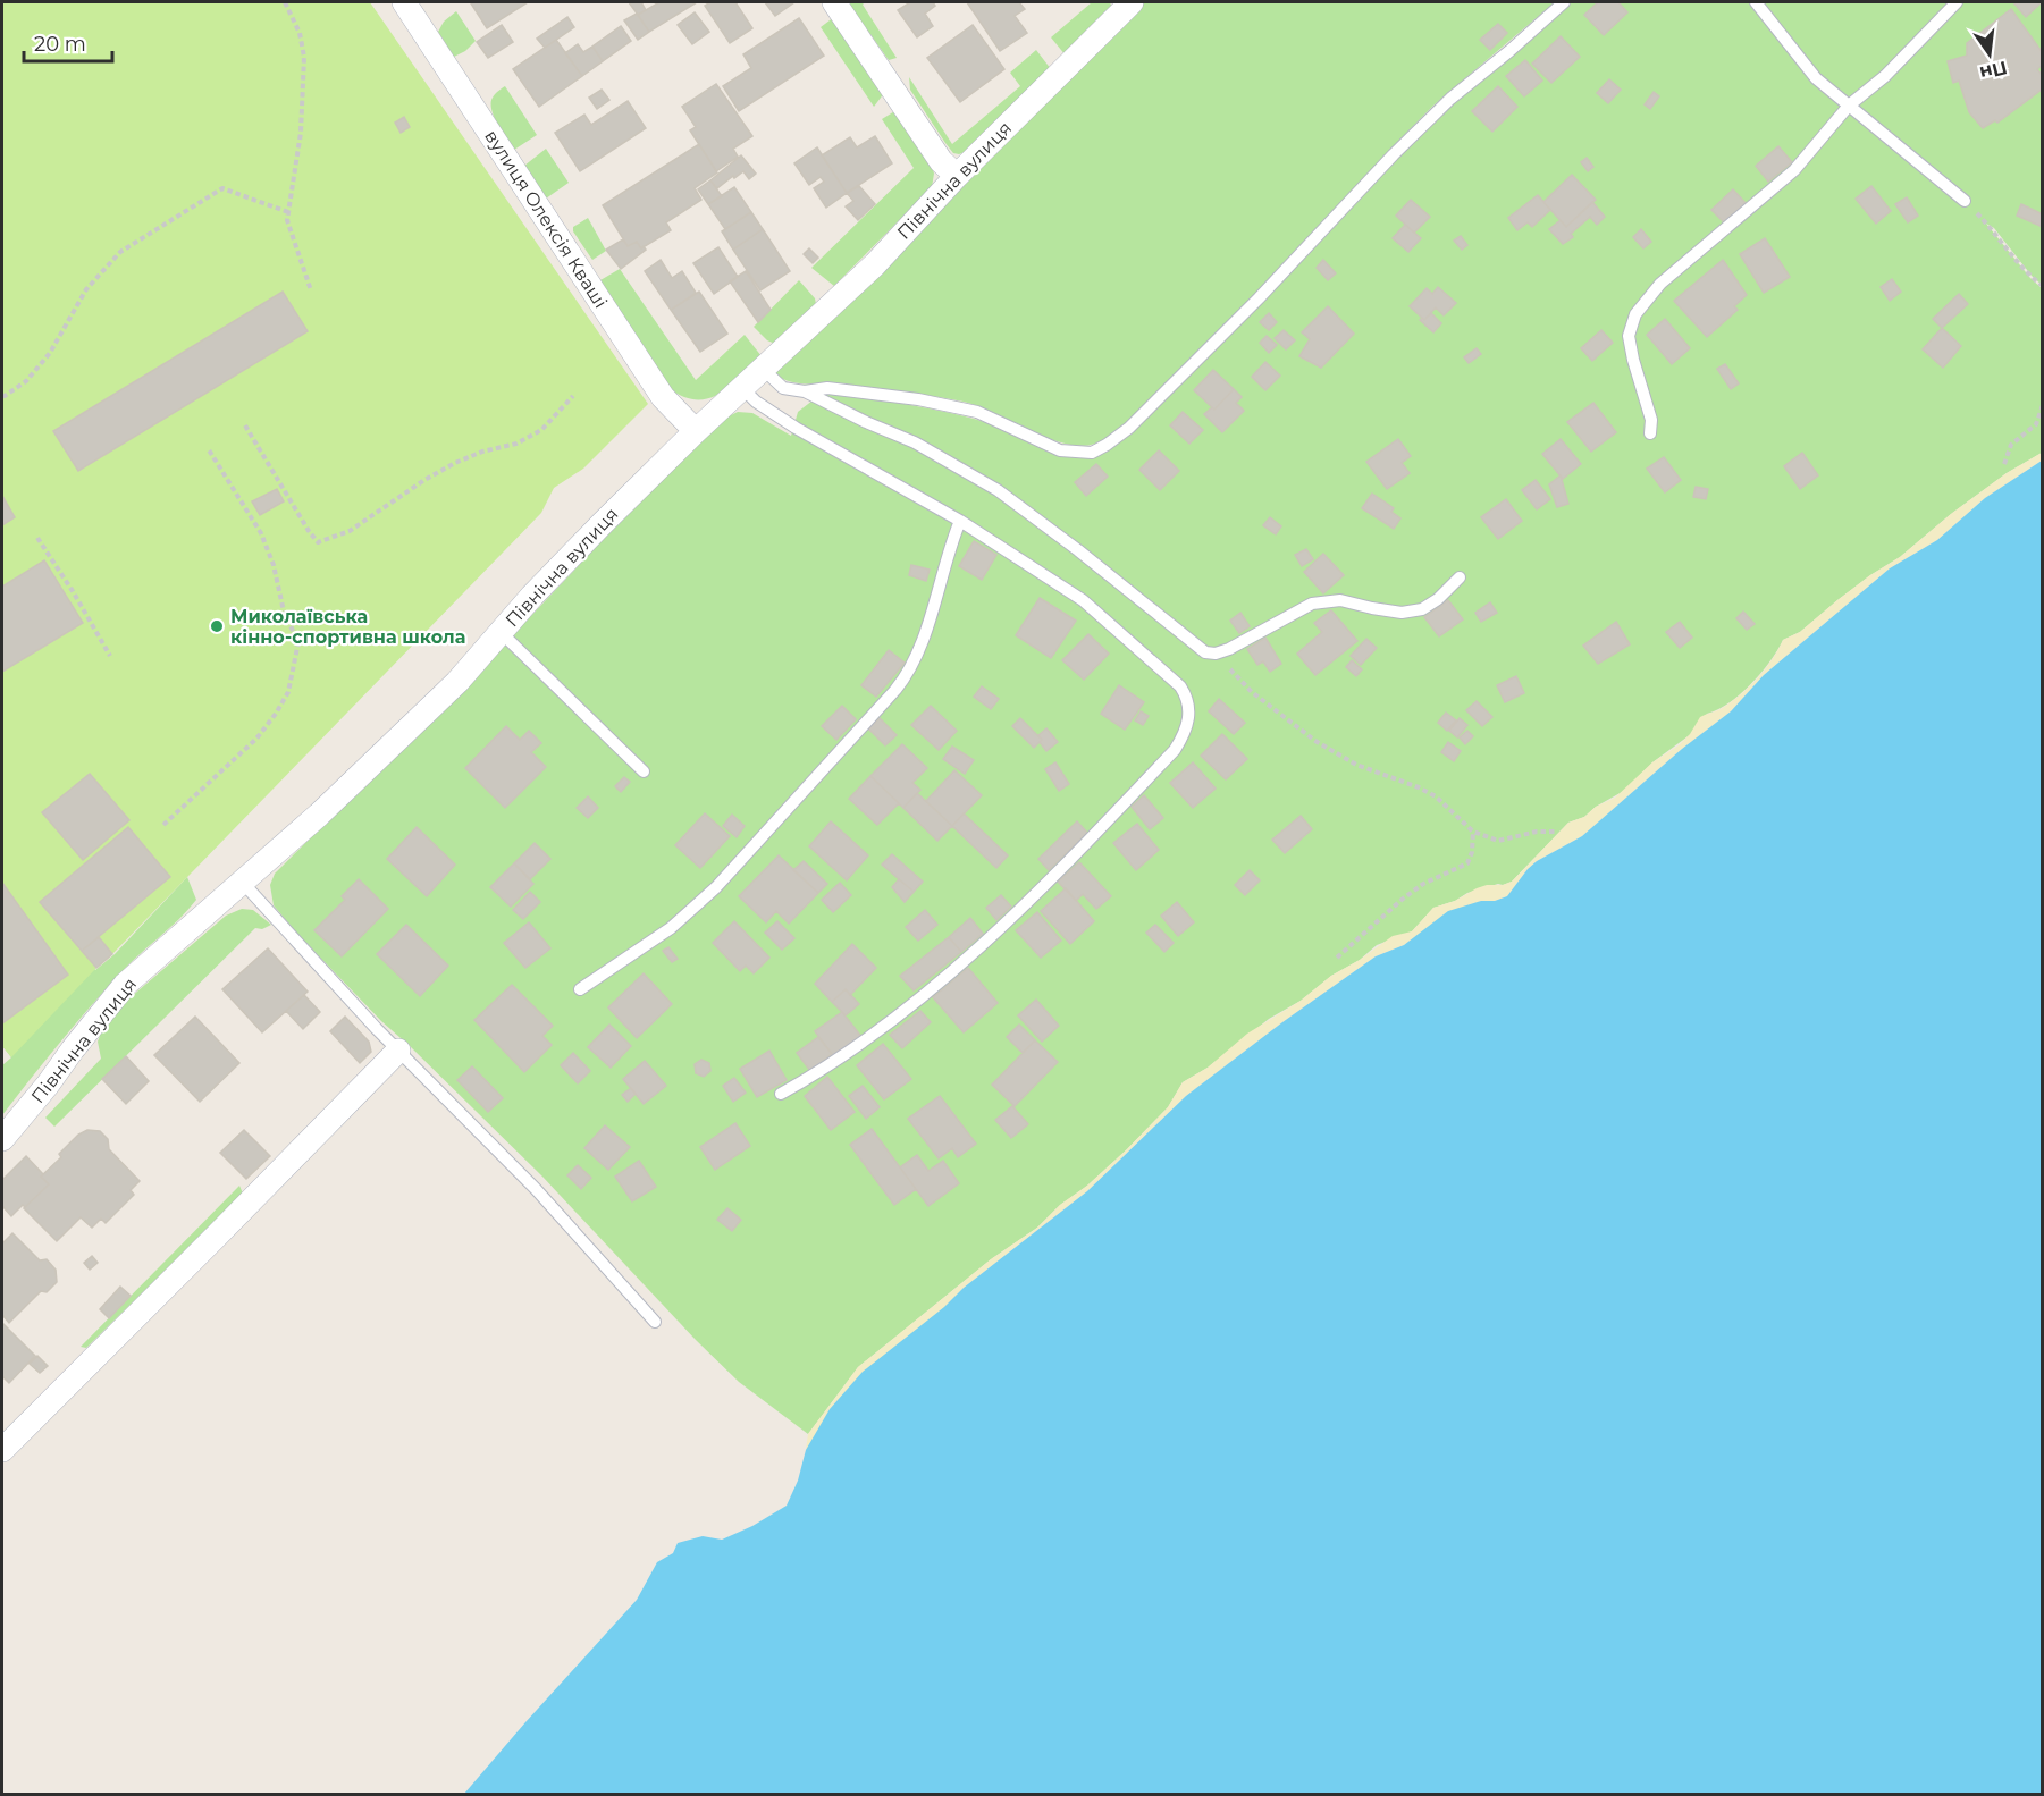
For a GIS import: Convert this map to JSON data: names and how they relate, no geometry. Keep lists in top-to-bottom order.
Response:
{
  "streets": {
    "street": ["Північна вулиця", "вулиця Олексія Кваші"]
  },
  "crossings": [
    ["Північна вулиця", "вулиця Олексія Кваші"]
  ],
  "places": ["Миколаївська кінно-спортивна школа"],
  "scale_bar": "20 m",
  "north": "bottom"
}
